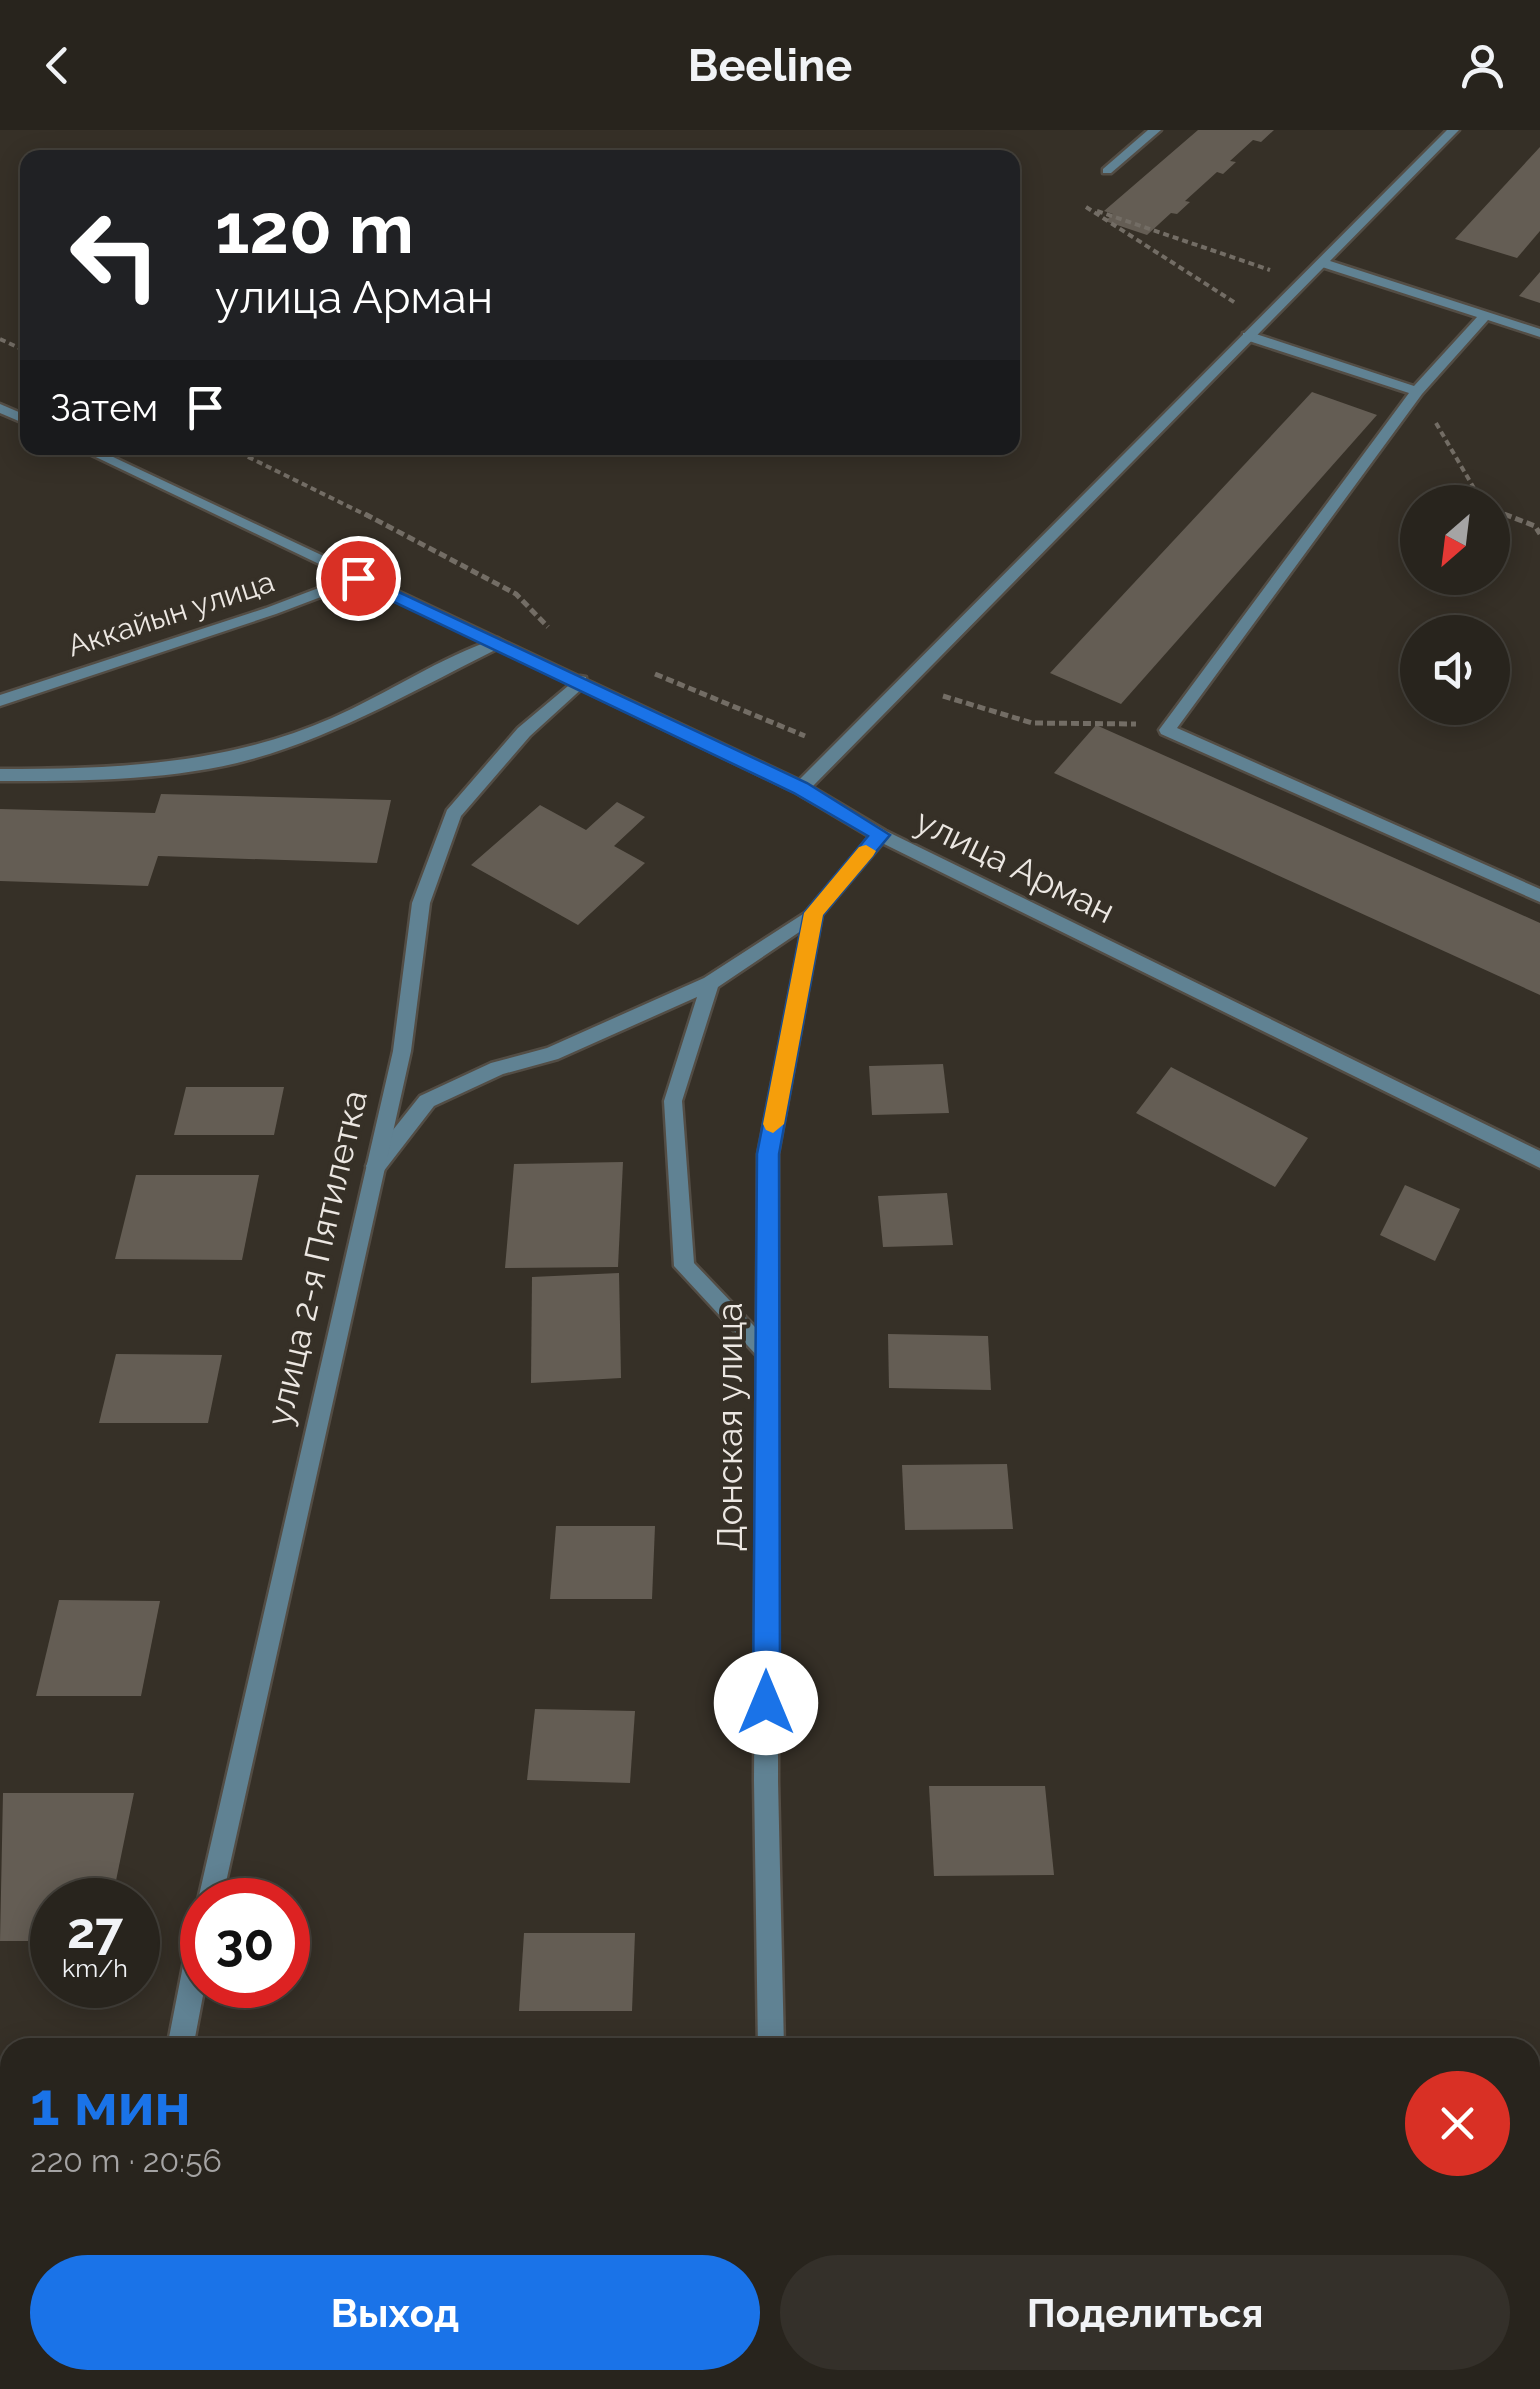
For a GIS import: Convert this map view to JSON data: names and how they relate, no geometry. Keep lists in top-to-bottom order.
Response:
{
  "streets": {
    "street": [
      "Аккайын улица",
      "улица Арман",
      "улица 2-я Пятилетка",
      "Донская улица"
    ]
  },
  "crossings": [
    ["Аккайын улица", "улица Арман"],
    ["улица Арман", "улица 2-я Пятилетка"],
    ["улица Арман", "Донская улица"]
  ],
  "north": "bottom left",
  "page": {
    "header": "Beeline",
    "turn": ["120 m", "улица Арман"],
    "then": "Затем",
    "speed": "27 km/h",
    "limit": "30",
    "heading": ["1 мин", "220 m · 20:56"],
    "buttons": ["Выход", "Поделиться"]
  }
}
